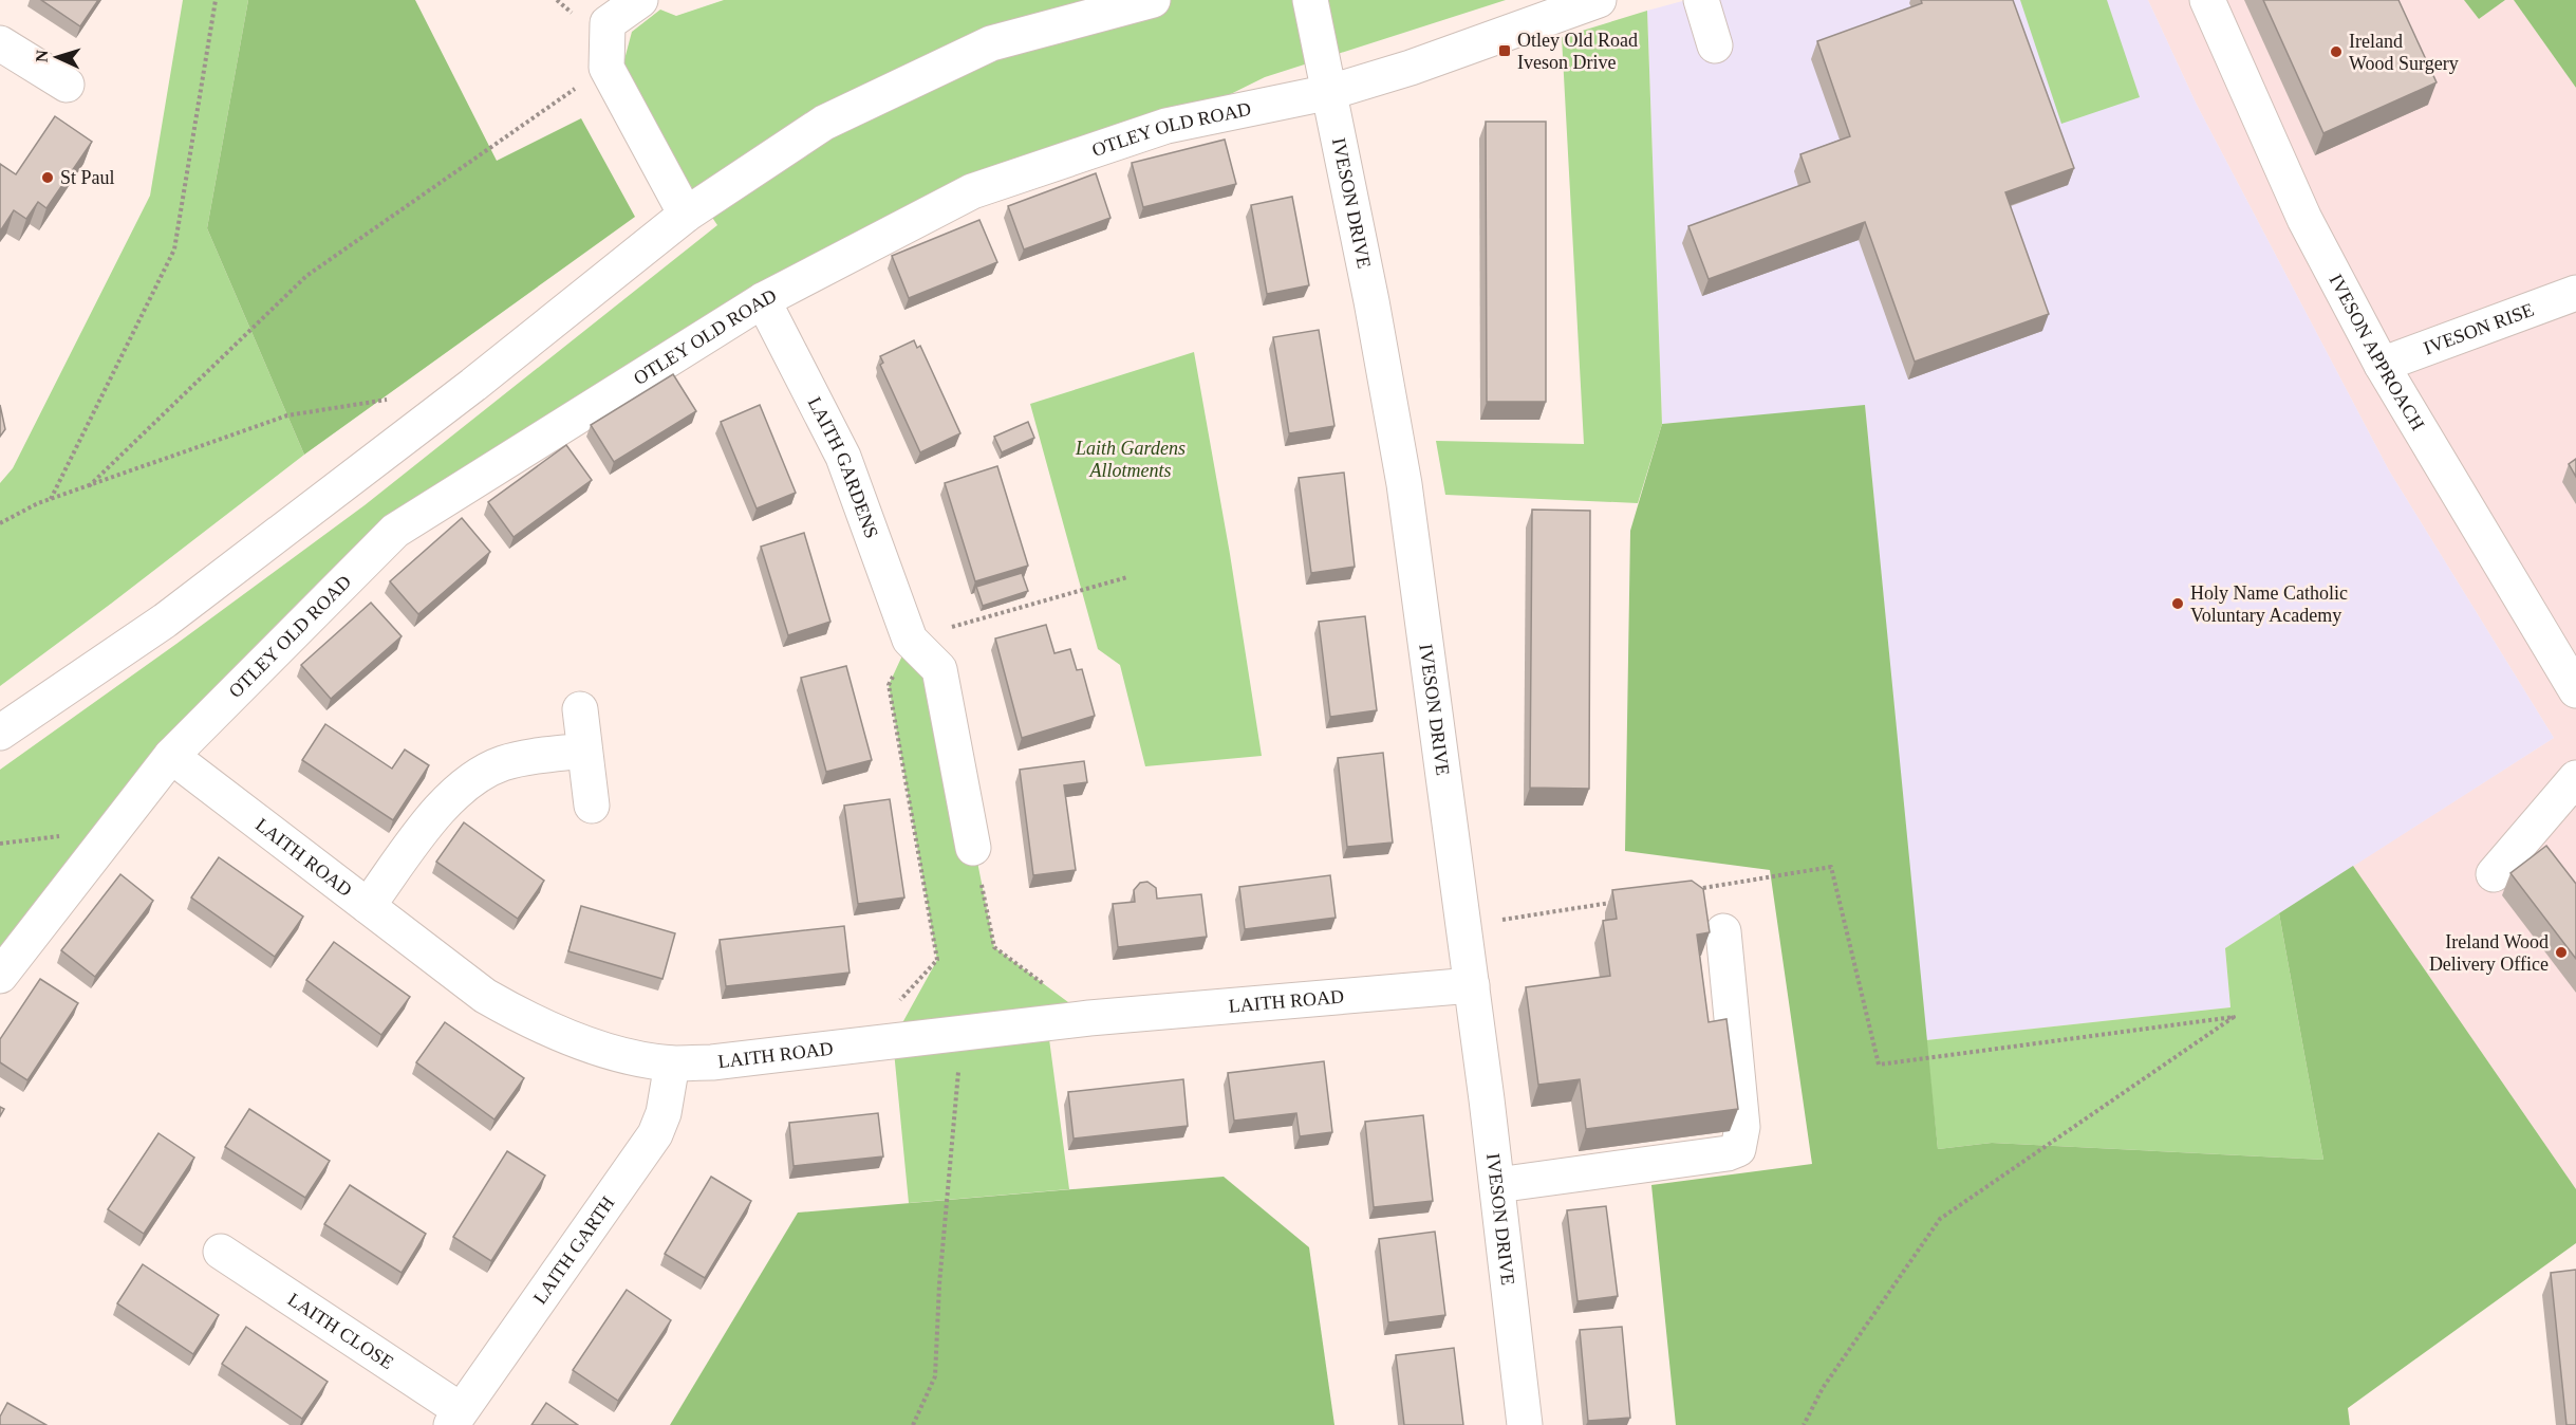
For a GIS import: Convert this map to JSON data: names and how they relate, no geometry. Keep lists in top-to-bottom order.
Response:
{
  "streets": {
    "street": [
      "OTLEY OLD ROAD",
      "IVESON DRIVE",
      "IVESON RISE",
      "IVESON APPROACH",
      "LAITH GARDENS",
      "LAITH ROAD",
      "LAITH GARTH",
      "LAITH CLOSE"
    ]
  },
  "crossings": [
    ["OTLEY OLD ROAD", "IVESON DRIVE"],
    ["OTLEY OLD ROAD", "LAITH GARDENS"],
    ["OTLEY OLD ROAD", "LAITH ROAD"],
    ["IVESON DRIVE", "LAITH ROAD"],
    ["IVESON RISE", "IVESON APPROACH"],
    ["LAITH ROAD", "LAITH GARTH"],
    ["LAITH GARTH", "LAITH CLOSE"]
  ],
  "parks": ["Laith Gardens Allotments"],
  "places": {
    "transit": ["Otley Old Road Iveson Drive"],
    "other": [
      "Ireland Wood Surgery",
      "St Paul",
      "Holy Name Catholic Voluntary Academy",
      "Ireland Wood Delivery Office"
    ]
  },
  "north": "left"
}
